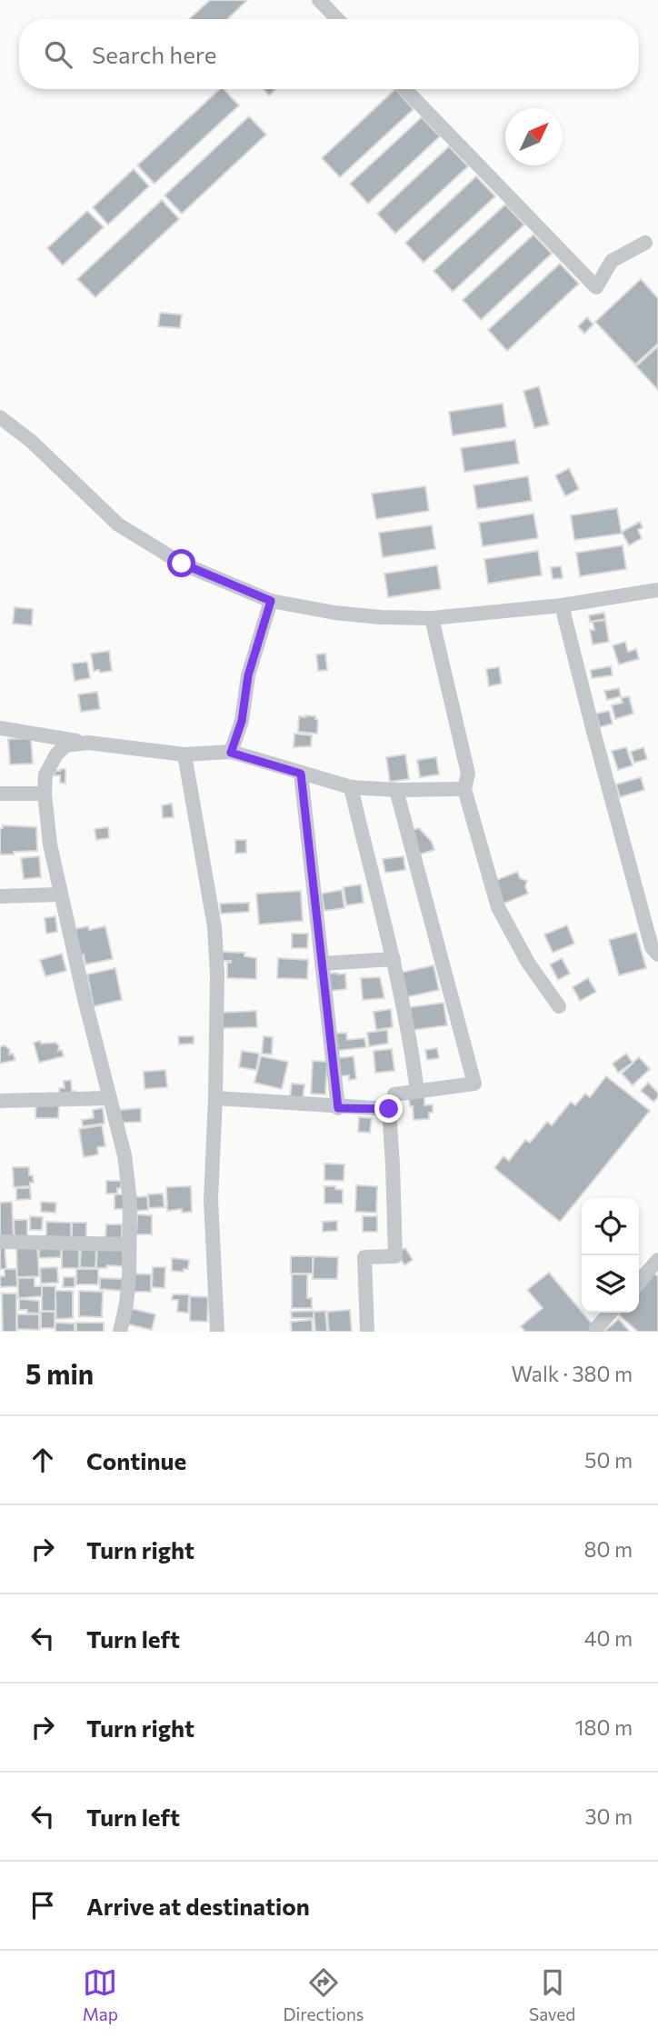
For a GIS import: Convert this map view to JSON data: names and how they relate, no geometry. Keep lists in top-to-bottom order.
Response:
{
  "north": "top right",
  "page": {
    "search": "Search here",
    "heading": ["5 min", "Walk · 380 m"],
    "list": [
      ["Continue", "50 m"],
      ["Turn right", "80 m"],
      ["Turn left", "40 m"],
      ["Turn right", "180 m"],
      ["Turn left", "30 m"],
      "Arrive at destination"
    ],
    "nav": ["Map", "Directions", "Saved"]
  }
}
